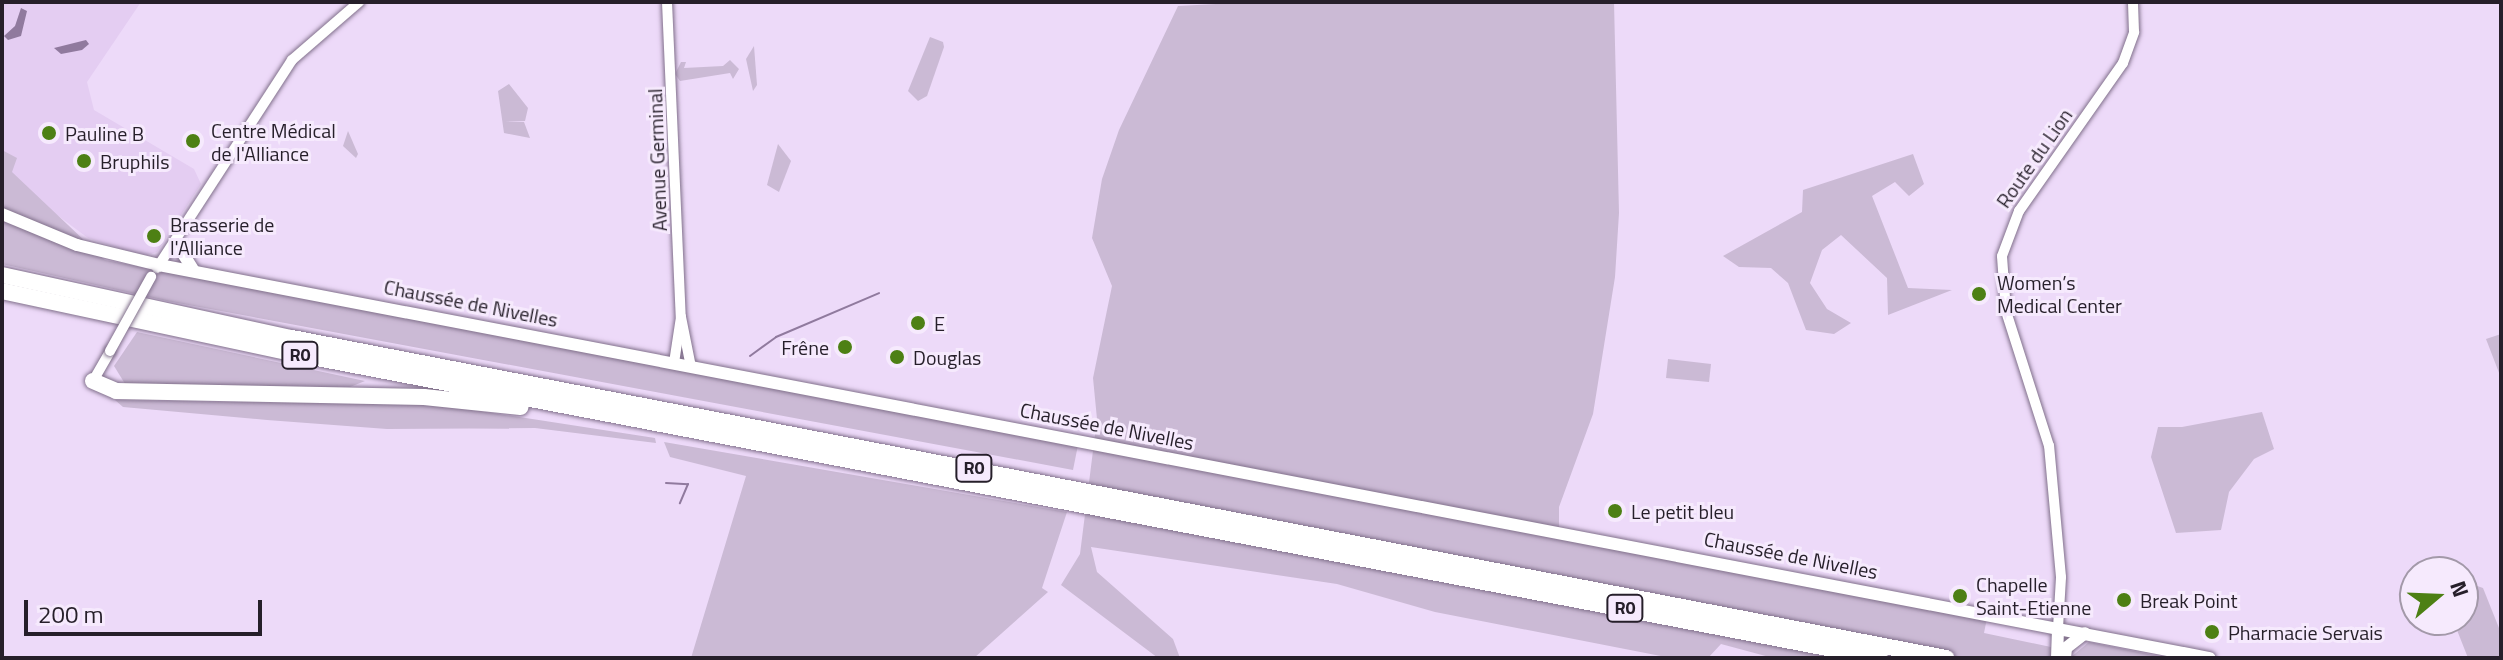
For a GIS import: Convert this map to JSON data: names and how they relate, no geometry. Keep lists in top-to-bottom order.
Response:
{
  "streets": {
    "highway": ["R0"],
    "main road": ["Route du Lion", "Chaussée de Nivelles"],
    "street": ["Avenue Germinal"]
  },
  "crossings": [
    ["Route du Lion", "Chaussée de Nivelles"],
    ["Avenue Germinal", "Chaussée de Nivelles"]
  ],
  "places": [
    "Pauline B",
    "Centre Médical de l'Alliance",
    "Bruphils",
    "Brasserie de l'Alliance",
    "Women’s Medical Center",
    "E",
    "Frêne",
    "Douglas",
    "Le petit bleu",
    "Chapelle Saint-Etienne",
    "Break Point",
    "Pharmacie Servais"
  ],
  "scale_bar": "200 m",
  "north": "right"
}
